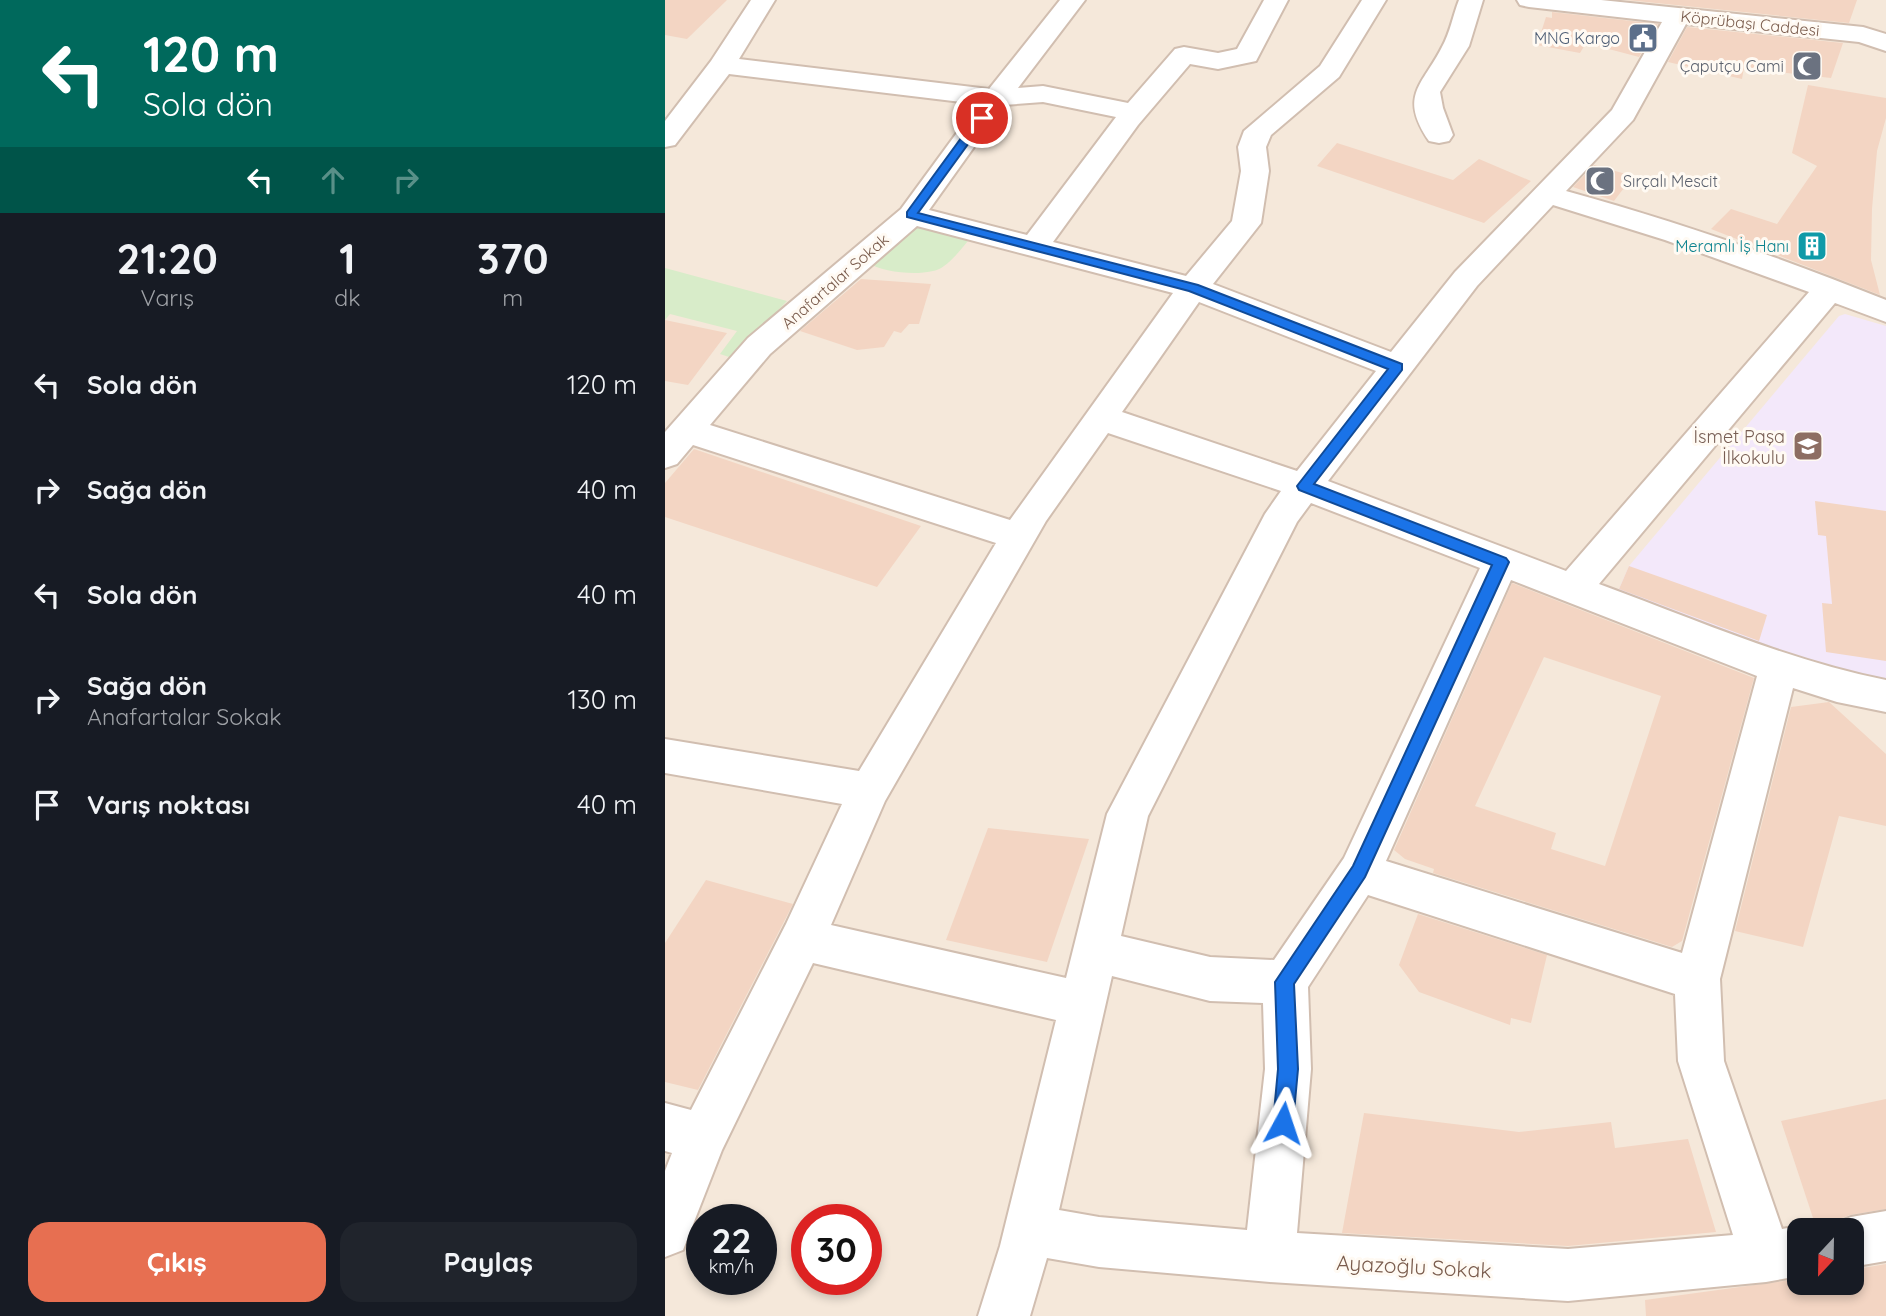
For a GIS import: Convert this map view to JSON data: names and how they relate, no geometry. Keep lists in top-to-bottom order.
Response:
{
  "streets": {
    "street": ["Köprübaşı Caddesi", "Anafartalar Sokak", "Ayazoğlu Sokak"]
  },
  "places": {
    "public building": ["MNG Kargo"],
    "mosque": ["Çaputçu Cami", "Sırçalı Mescit"],
    "building": ["Meramlı İş Hanı"],
    "school or university": ["İsmet Paşa İlkokulu"]
  },
  "north": "bottom",
  "page": {
    "turn": ["120 m", "Sola dön"],
    "eta": [
      "21:20",
      "Varış",
      "1",
      "dk",
      "370",
      "m"
    ],
    "list": [
      {
        "name": "Sola dön",
        "value": "120 m"
      },
      {
        "name": "Sağa dön",
        "value": "40 m"
      },
      {
        "name": "Sola dön",
        "value": "40 m"
      },
      {
        "name": "Sağa dön",
        "note": "Anafartalar Sokak",
        "value": "130 m"
      },
      {
        "name": "Varış noktası",
        "value": "40 m"
      }
    ],
    "speed": "22 km/h",
    "limit": "30",
    "buttons": ["Çıkış", "Paylaş"]
  }
}
